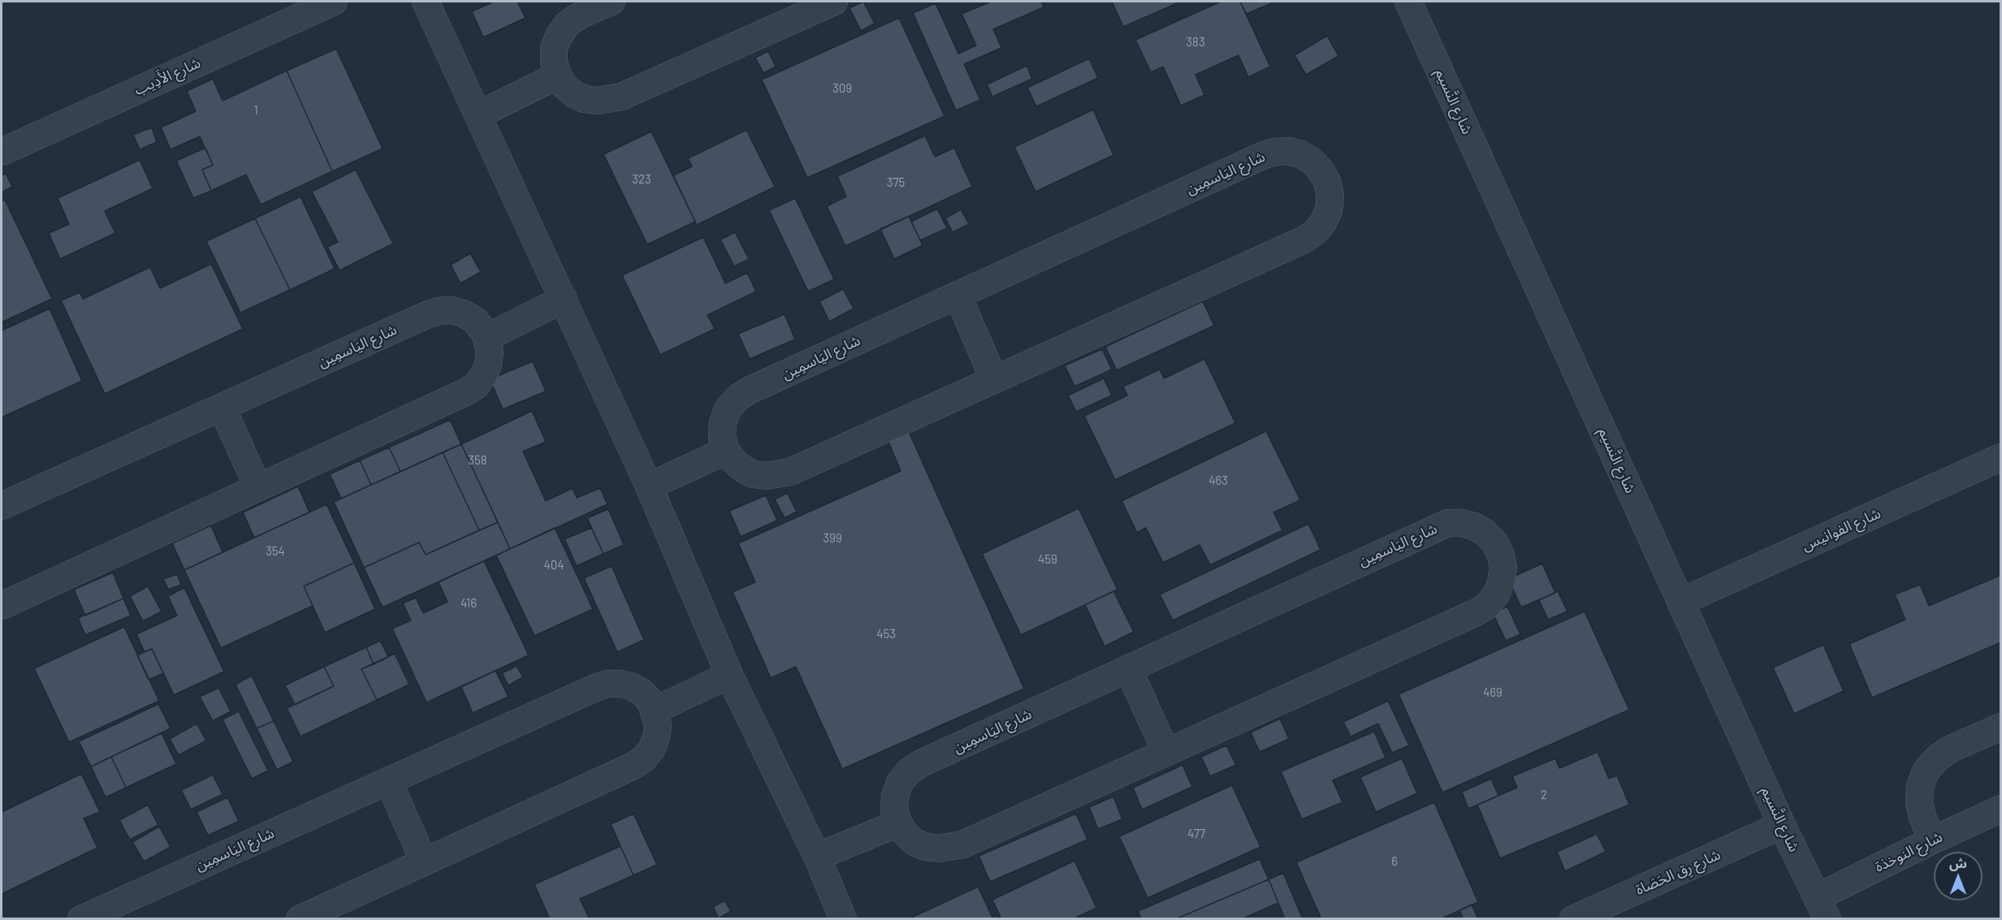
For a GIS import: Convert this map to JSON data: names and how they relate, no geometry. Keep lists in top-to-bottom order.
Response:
{
  "streets": {
    "street": [
      "شارع الأَدِيب",
      "شارع النَّسيم",
      "شارع اليَاسمِين",
      "شارع الفوانيس",
      "شارع النوخذة",
      "شارع رِق الحَصَاة"
    ]
  },
  "crossings": [
    ["شارع النَّسيم", "شارع الفوانيس"],
    ["شارع النَّسيم", "شارع النوخذة"],
    ["شارع النَّسيم", "شارع رِق الحَصَاة"]
  ],
  "house_numbers": [
    "383",
    "309",
    "1",
    "323",
    "375",
    "358",
    "463",
    "399",
    "354",
    "459",
    "404",
    "416",
    "453",
    "469",
    "2",
    "477",
    "6"
  ],
  "north": "top"
}
